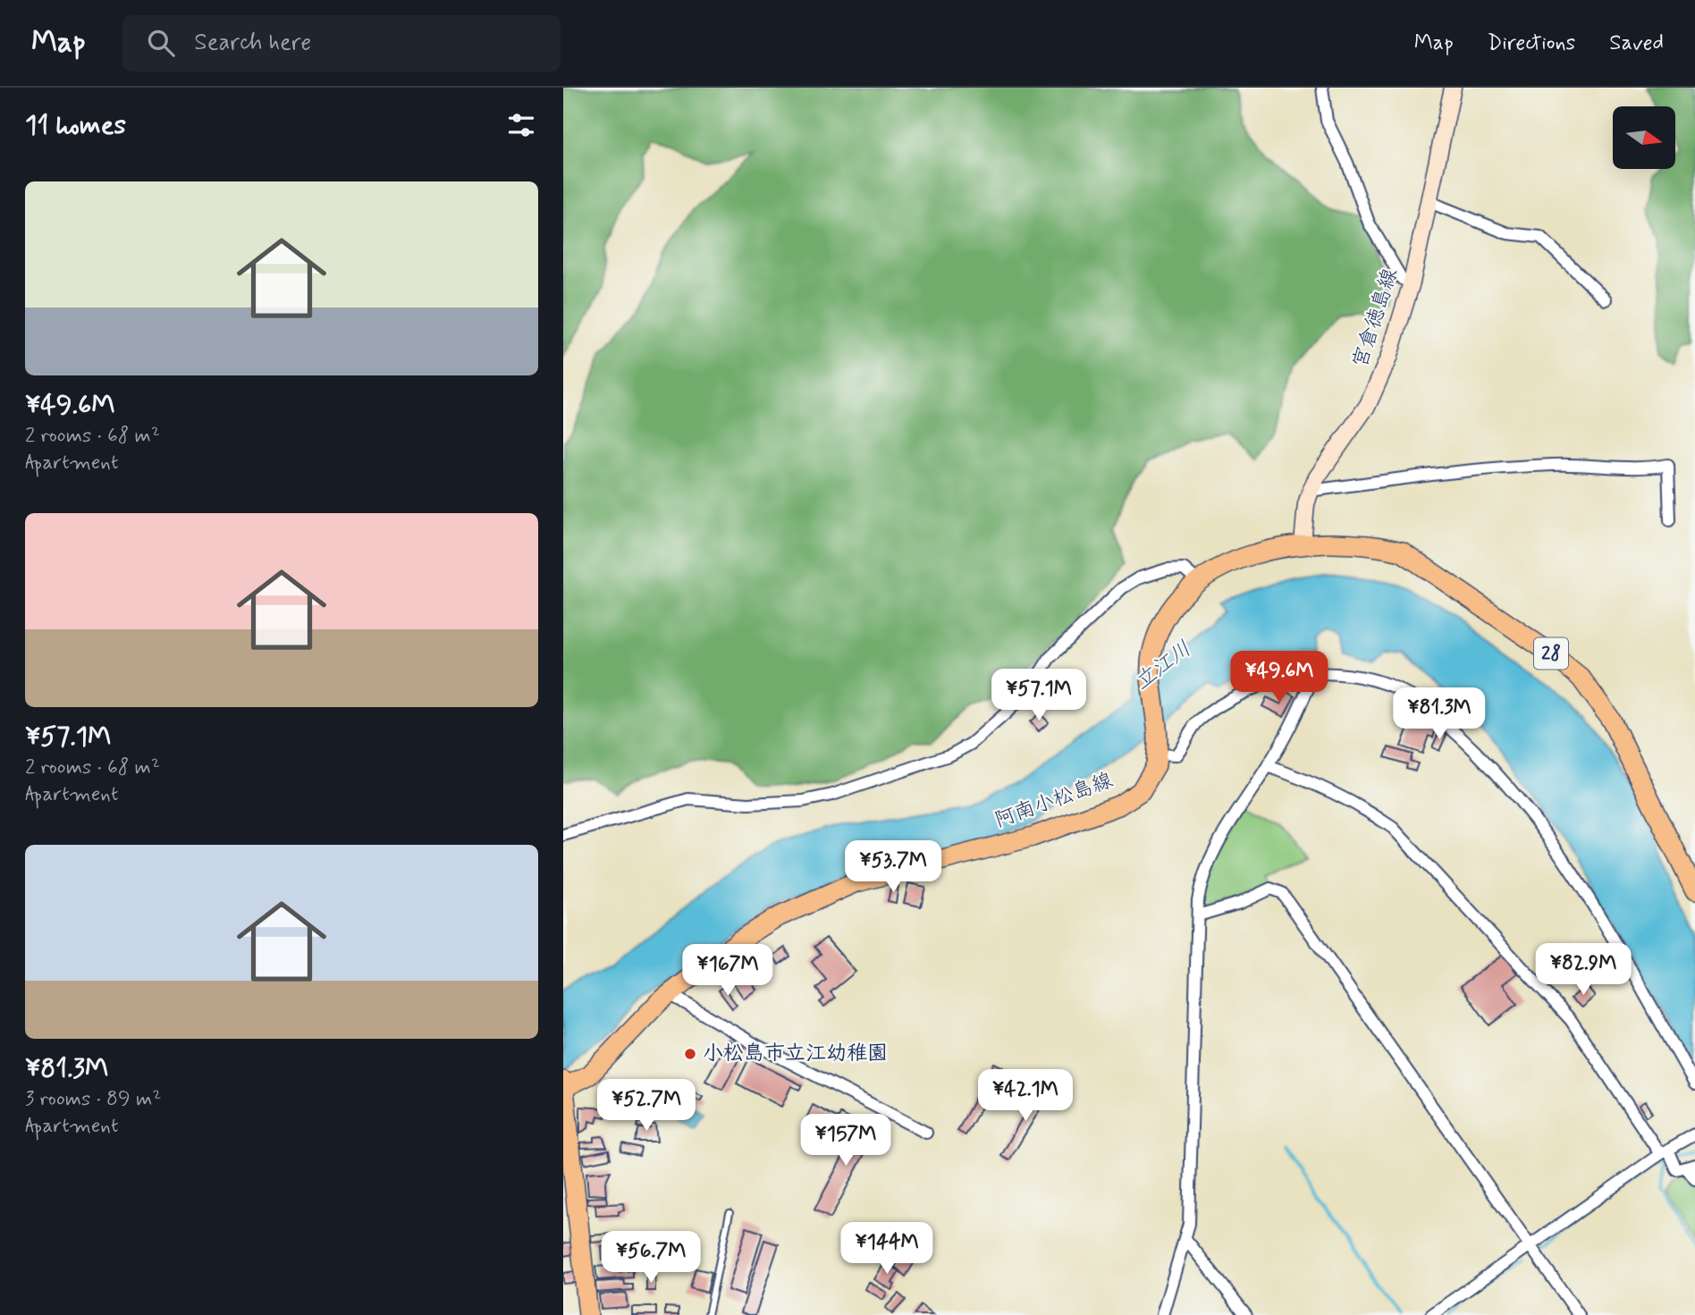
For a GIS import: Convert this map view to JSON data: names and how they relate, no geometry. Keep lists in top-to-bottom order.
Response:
{
  "streets": {
    "main road": ["宮倉徳島線", "28", "阿南小松島線"]
  },
  "crossings": [
    ["宮倉徳島線", "阿南小松島線"]
  ],
  "water": ["立江川"],
  "places": ["小松島市立江幼稚園"],
  "north": "right",
  "page": {
    "header": "Map",
    "search": "Search here",
    "nav": ["Map", "Directions", "Saved"],
    "heading": "11 homes",
    "list": [
      {
        "name": "¥49.6M",
        "note": "2 rooms · 68 m² · Apartment"
      },
      {
        "name": "¥57.1M",
        "note": "2 rooms · 68 m² · Apartment"
      },
      {
        "name": "¥81.3M",
        "note": "3 rooms · 89 m² · Apartment"
      }
    ],
    "price": [
      "¥49.6M",
      "¥57.1M",
      "¥81.3M",
      "¥53.7M",
      "¥82.9M",
      "¥167M",
      "¥42.1M",
      "¥52.7M",
      "¥157M",
      "¥144M",
      "¥56.7M"
    ]
  }
}
